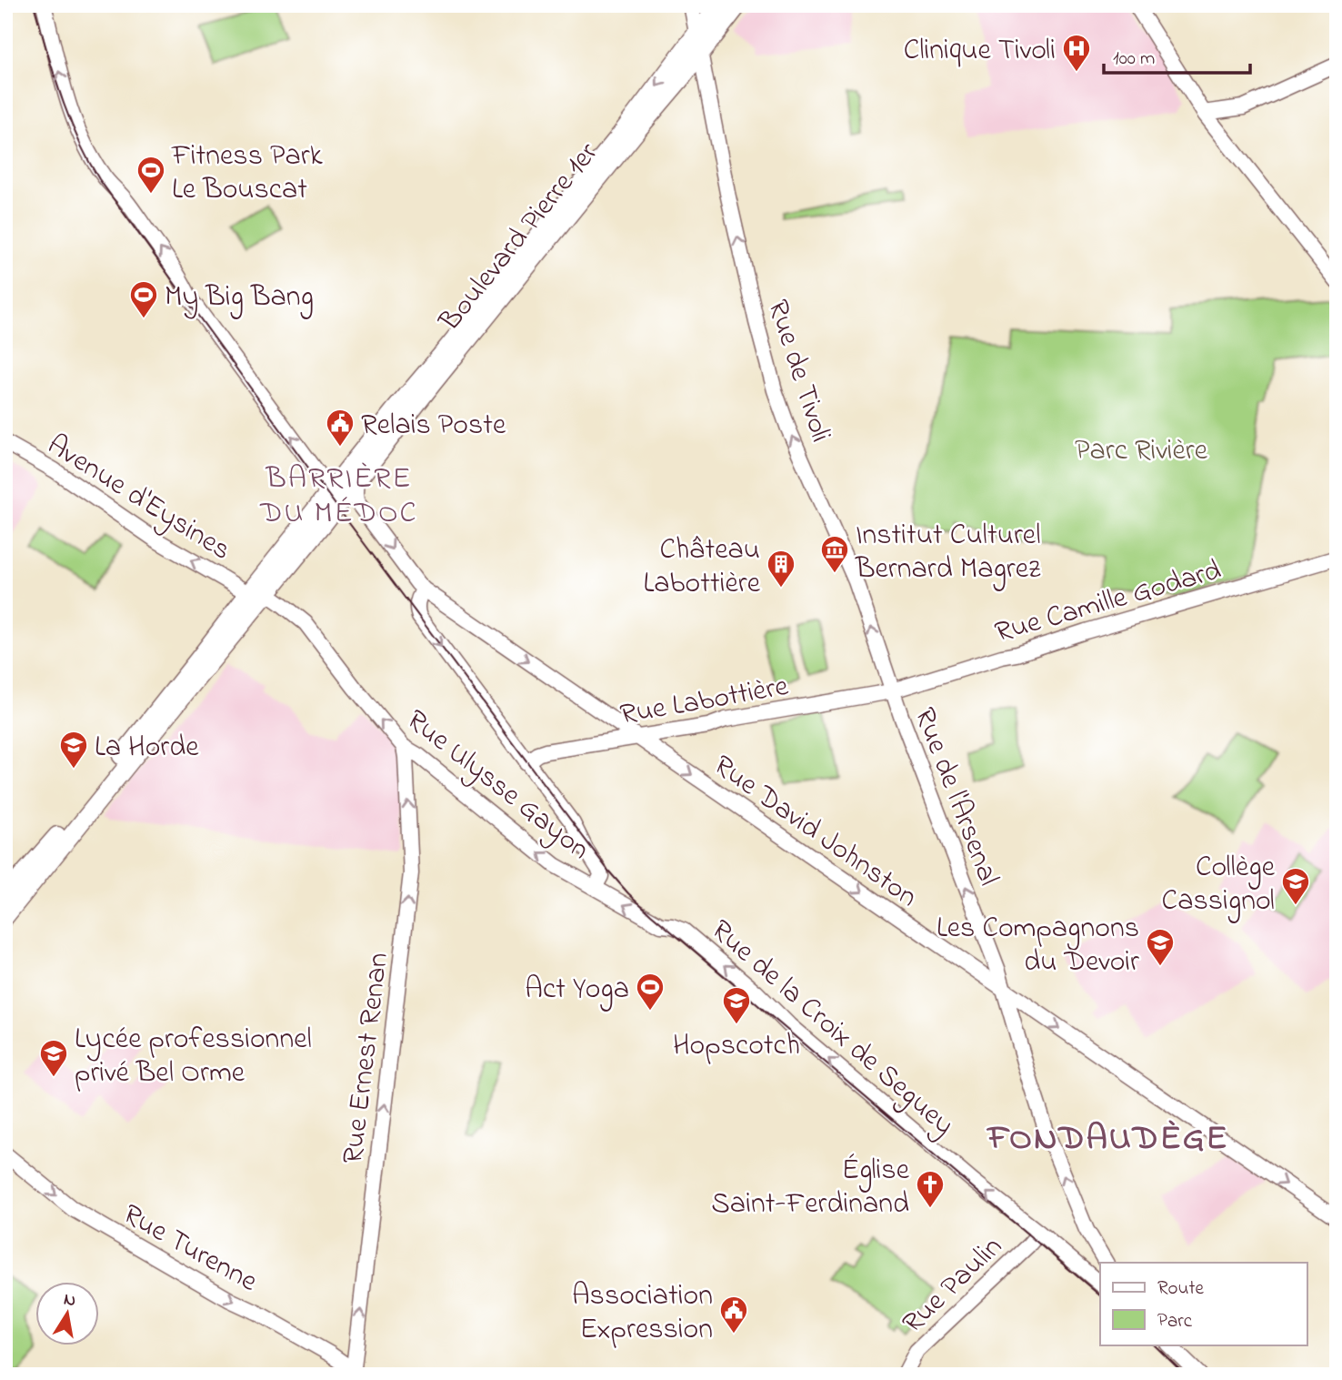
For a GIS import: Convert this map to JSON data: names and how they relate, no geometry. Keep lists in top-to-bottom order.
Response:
{
  "streets": {
    "main road": ["Boulevard Pierre 1er"],
    "street": [
      "Rue de Tivoli",
      "Avenue d'Eysines",
      "Rue Camille Godard",
      "Rue Labottière",
      "Rue Ulysse Gayon",
      "Rue de l'Arsenal",
      "Rue David Johnston",
      "Rue de la Croix de Seguey",
      "Rue Ernest Renan",
      "Rue Turenne",
      "Rue Paulin"
    ]
  },
  "crossings": [
    ["Boulevard Pierre 1er", "Rue de Tivoli"],
    ["Boulevard Pierre 1er", "Avenue d'Eysines"],
    ["Boulevard Pierre 1er", "Rue Ulysse Gayon"],
    ["Rue de Tivoli", "Rue Camille Godard"],
    ["Rue de Tivoli", "Rue Labottière"],
    ["Rue de Tivoli", "Rue de l'Arsenal"],
    ["Rue Camille Godard", "Rue Labottière"],
    ["Rue Camille Godard", "Rue de l'Arsenal"],
    ["Rue Labottière", "Rue de l'Arsenal"],
    ["Rue Labottière", "Rue David Johnston"],
    ["Rue Ulysse Gayon", "Rue de la Croix de Seguey"],
    ["Rue Ulysse Gayon", "Rue Ernest Renan"],
    ["Rue de l'Arsenal", "Rue David Johnston"],
    ["Rue de la Croix de Seguey", "Rue Paulin"],
    ["Rue Ernest Renan", "Rue Turenne"]
  ],
  "one_way": [
    "Rue de Tivoli",
    "Avenue d'Eysines",
    "Rue de l'Arsenal",
    "Rue David Johnston",
    "Rue de la Croix de Seguey",
    "Rue Ernest Renan",
    "Rue Turenne"
  ],
  "districts": ["BARRIÈRE DU MÉDOC", "FONDAUDÈGE"],
  "parks": ["Parc Rivière"],
  "places": {
    "hospital": ["Clinique Tivoli"],
    "sports": ["Fitness Park Le Bouscat", "My Big Bang", "Act Yoga"],
    "public building": ["Relais Poste", "Association Expression"],
    "museum": ["Institut Culturel Bernard Magrez"],
    "building": ["Château Labottière"],
    "school or university": [
      "La Horde",
      "Collège Cassignol",
      "Les Compagnons du Devoir",
      "Hopscotch",
      "Lycée professionnel privé Bel Orme"
    ],
    "church": ["Église Saint-Ferdinand"]
  },
  "legend": ["Route", "Parc"],
  "scale_bar": "100 m",
  "north": "top"
}
